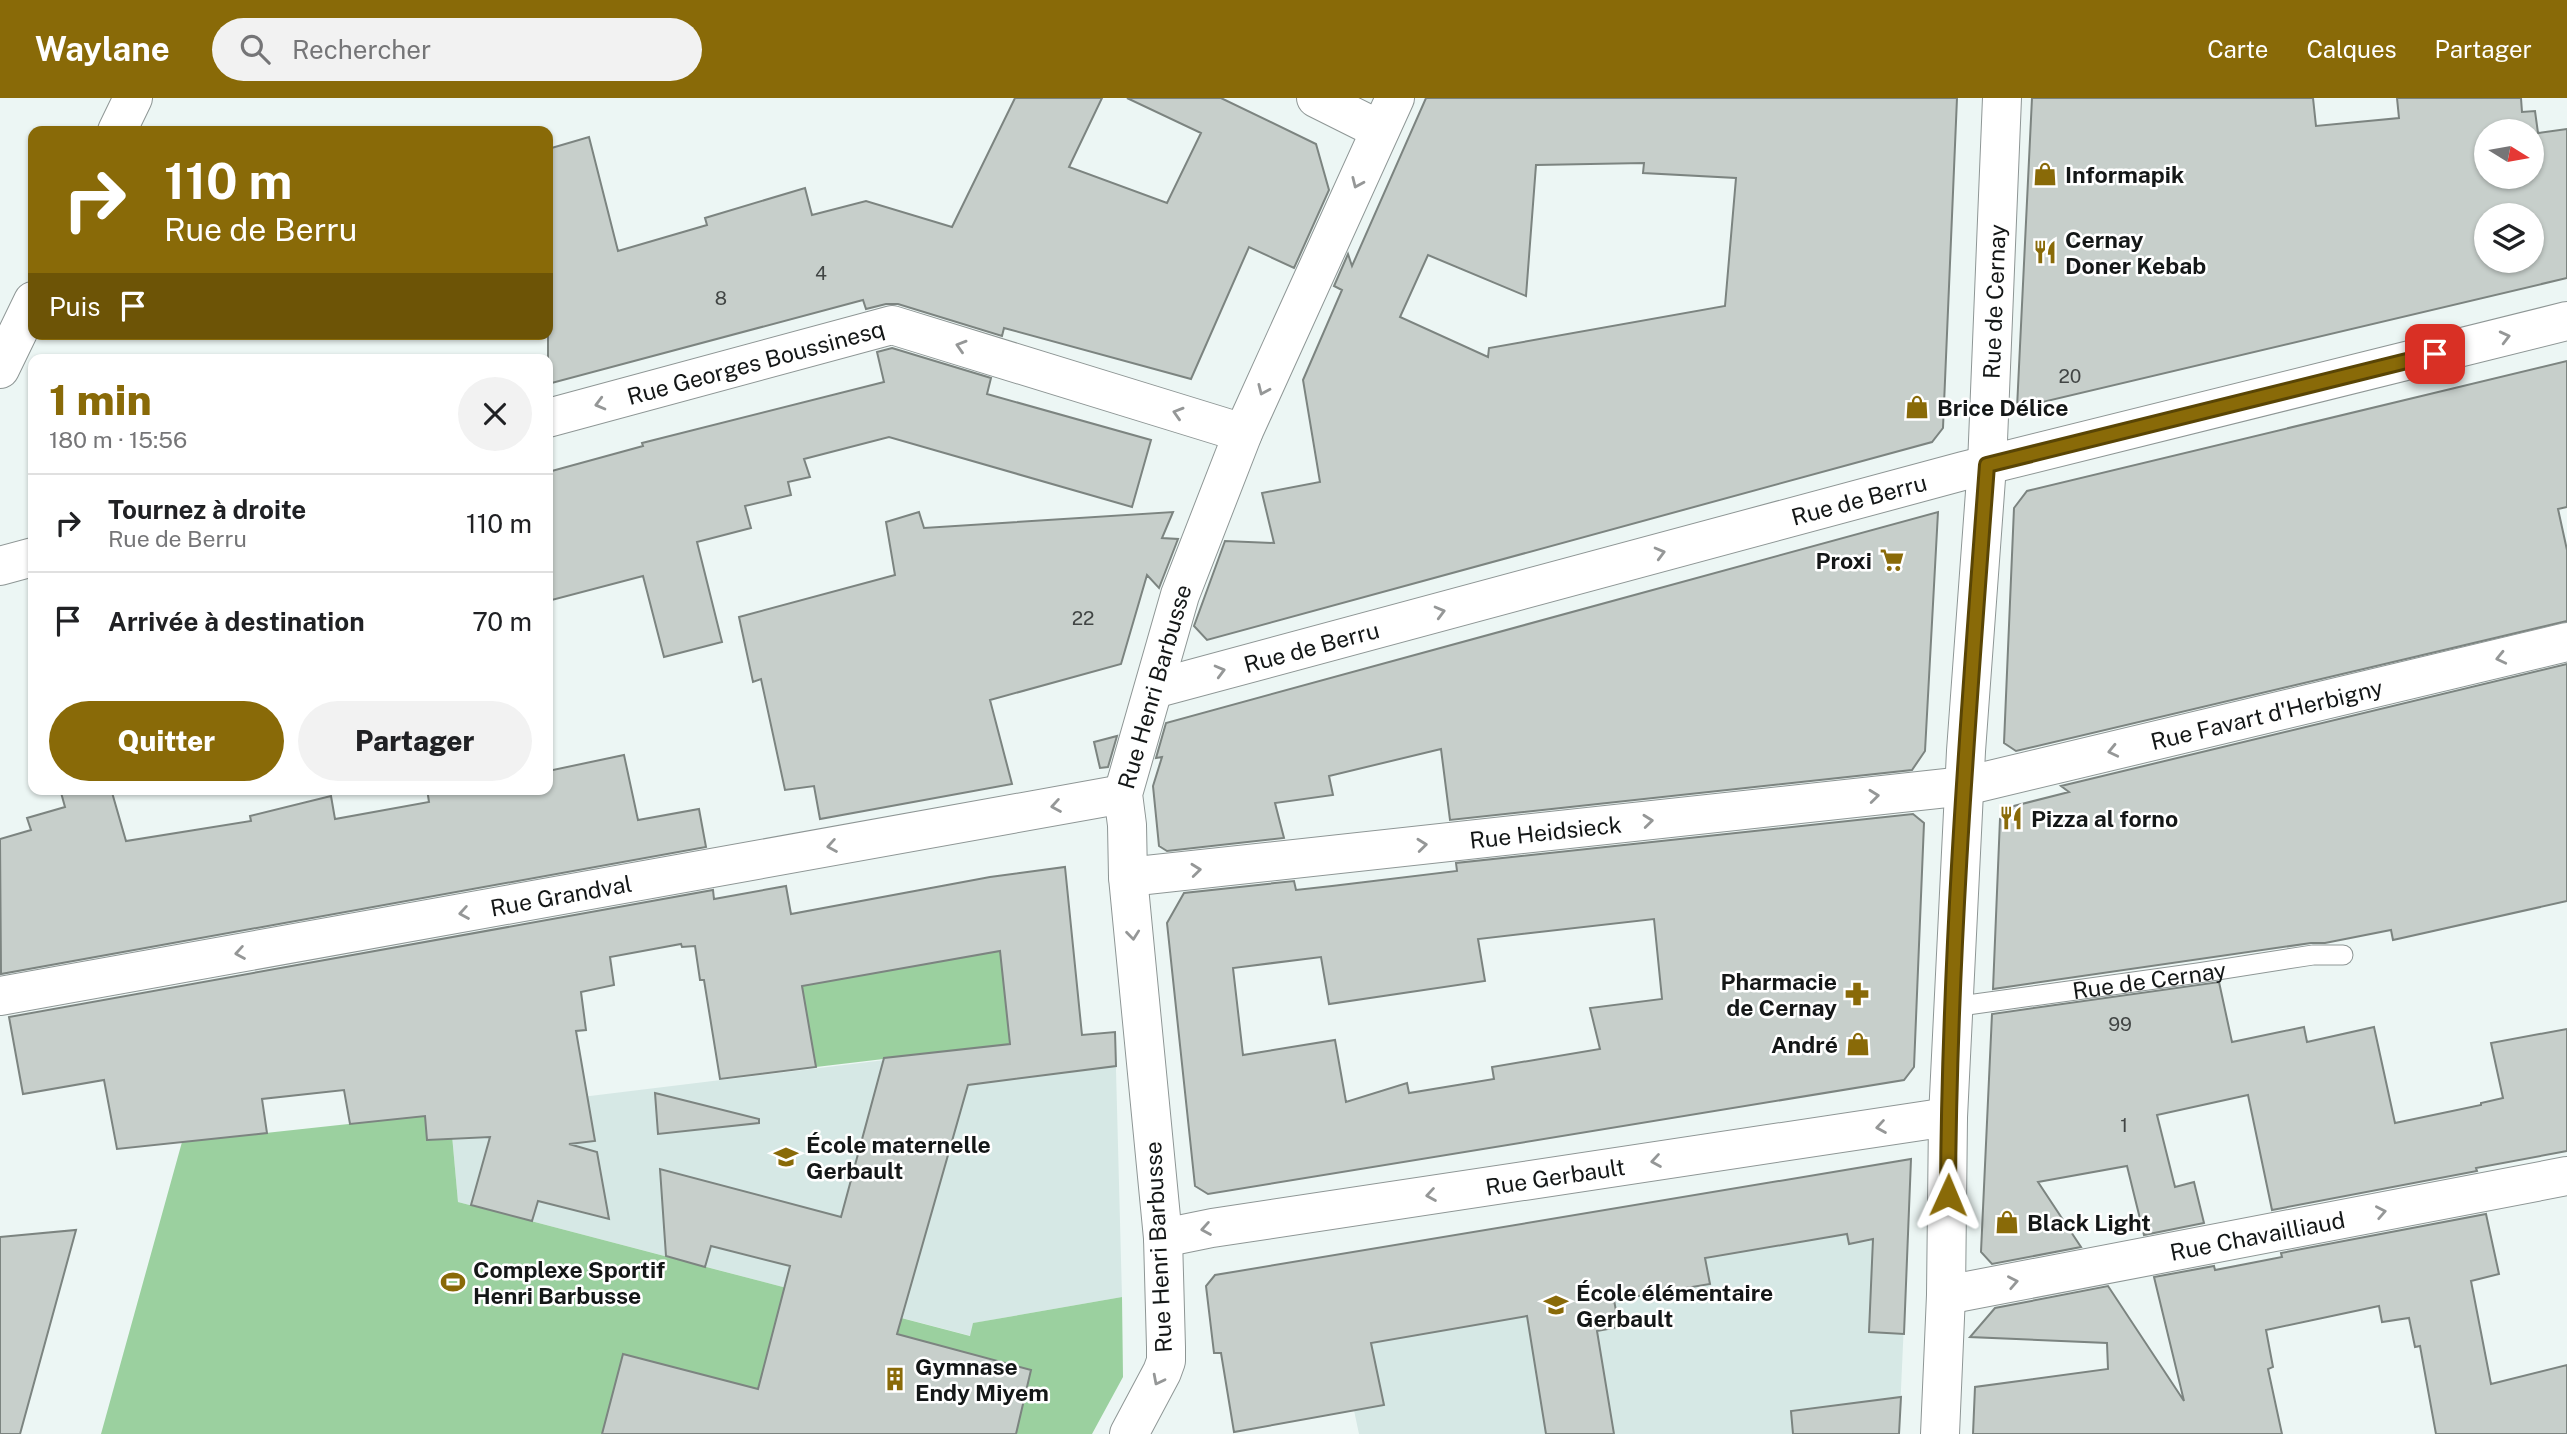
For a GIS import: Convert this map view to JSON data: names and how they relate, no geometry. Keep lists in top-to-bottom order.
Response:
{
  "streets": {
    "street": [
      "Rue de Cernay",
      "Rue Georges Boussinesq",
      "Rue de Berru",
      "Rue Henri Barbusse",
      "Rue Favart d'Herbigny",
      "Rue Heidsieck",
      "Rue Grandval",
      "Rue Gerbault",
      "Rue Chavailliaud"
    ]
  },
  "crossings": [
    ["Rue de Cernay", "Rue de Berru"],
    ["Rue de Cernay", "Rue Favart d'Herbigny"],
    ["Rue de Cernay", "Rue Heidsieck"],
    ["Rue de Cernay", "Rue Gerbault"],
    ["Rue de Cernay", "Rue Chavailliaud"],
    ["Rue Georges Boussinesq", "Rue Henri Barbusse"],
    ["Rue de Berru", "Rue Henri Barbusse"],
    ["Rue Henri Barbusse", "Rue Heidsieck"],
    ["Rue Henri Barbusse", "Rue Grandval"],
    ["Rue Henri Barbusse", "Rue Gerbault"],
    ["Rue Favart d'Herbigny", "Rue Heidsieck"]
  ],
  "one_way": [
    "Rue Georges Boussinesq",
    "Rue de Berru",
    "Rue Henri Barbusse",
    "Rue Favart d'Herbigny",
    "Rue Heidsieck",
    "Rue Grandval",
    "Rue Gerbault",
    "Rue Chavailliaud"
  ],
  "places": {
    "shop": [
      "Informapik",
      "Brice Délice",
      "André",
      "Black Light"
    ],
    "restaurant": ["Cernay Doner Kebab", "Pizza al forno"],
    "supermarket": ["Proxi"],
    "pharmacy": ["Pharmacie de Cernay"],
    "school or university": ["École maternelle Gerbault", "École élémentaire Gerbault"],
    "sports": ["Complexe Sportif Henri Barbusse"],
    "building": ["Gymnase Endy Miyem"]
  },
  "house_numbers": [
    "4",
    "8",
    "20",
    "22",
    "99",
    "1"
  ],
  "north": "right",
  "page": {
    "header": "Waylane",
    "search": "Rechercher",
    "nav": ["Carte", "Calques", "Partager"],
    "turn": ["110 m", "Rue de Berru"],
    "then": "Puis",
    "heading": ["1 min", "180 m · 15:56"],
    "list": [
      {
        "name": "Tournez à droite",
        "note": "Rue de Berru",
        "value": "110 m"
      },
      {
        "name": "Arrivée à destination",
        "value": "70 m"
      }
    ],
    "buttons": ["Quitter", "Partager"]
  }
}
